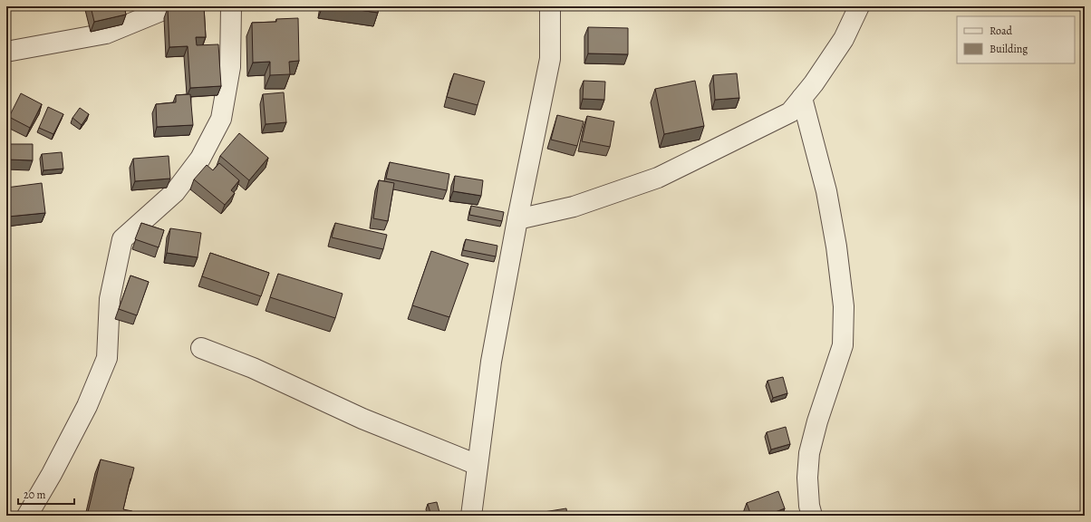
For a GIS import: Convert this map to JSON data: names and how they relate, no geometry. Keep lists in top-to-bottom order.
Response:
{
  "legend": ["Road", "Building"],
  "scale_bar": "20 m"
}
